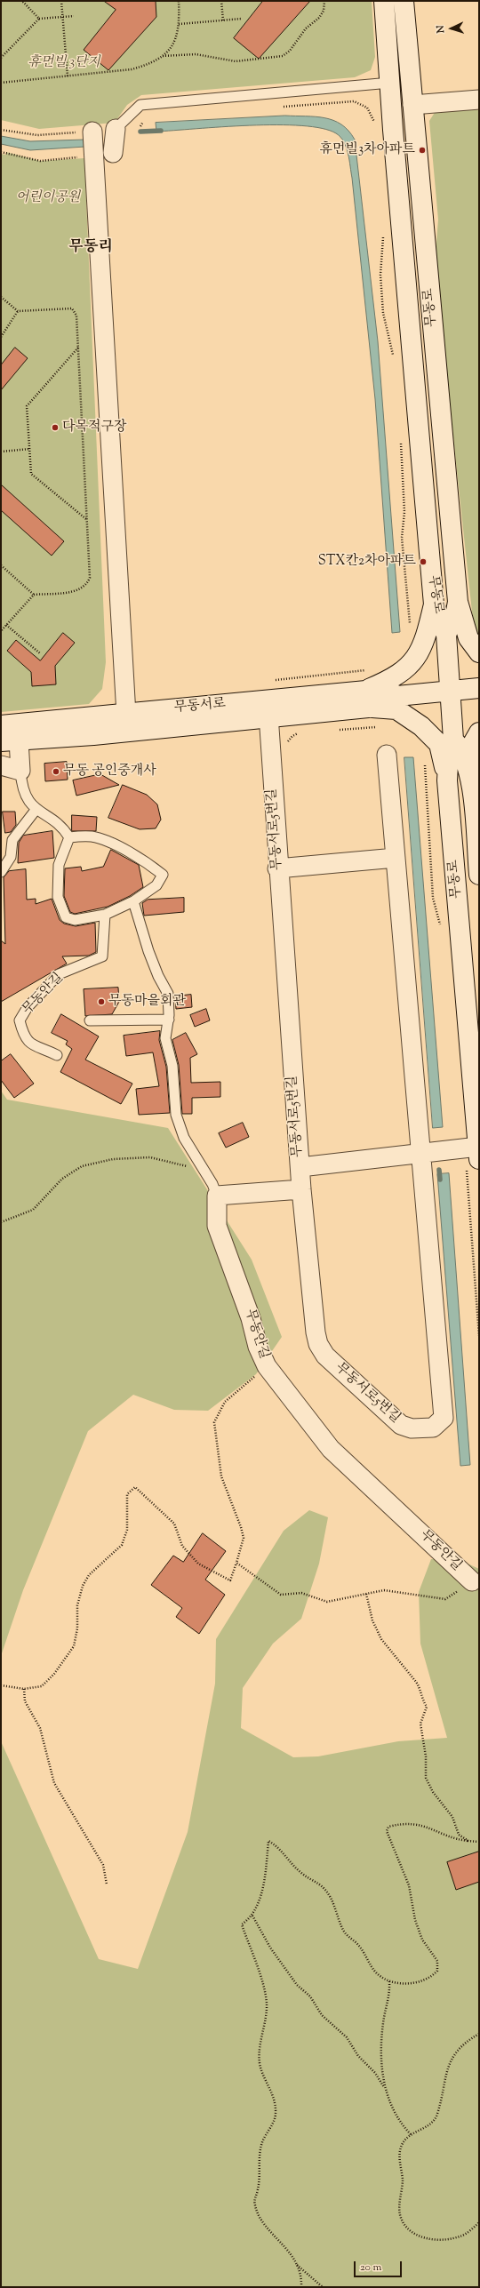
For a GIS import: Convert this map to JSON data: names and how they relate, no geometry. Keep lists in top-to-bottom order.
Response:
{
  "streets": {
    "main road": ["무동로", "무동서로"],
    "street": ["무동서로5번길", "무동안길"]
  },
  "crossings": [
    ["무동서로", "무동서로5번길"]
  ],
  "districts": ["무동리"],
  "parks": ["휴먼빌 3단지", "어린이공원"],
  "places": [
    "휴먼빌3차아파트",
    "다목적구장",
    "STX칸2차아파트",
    "무동 공인중개사",
    "무동마을회관"
  ],
  "scale_bar": "20 m",
  "north": "left"
}
